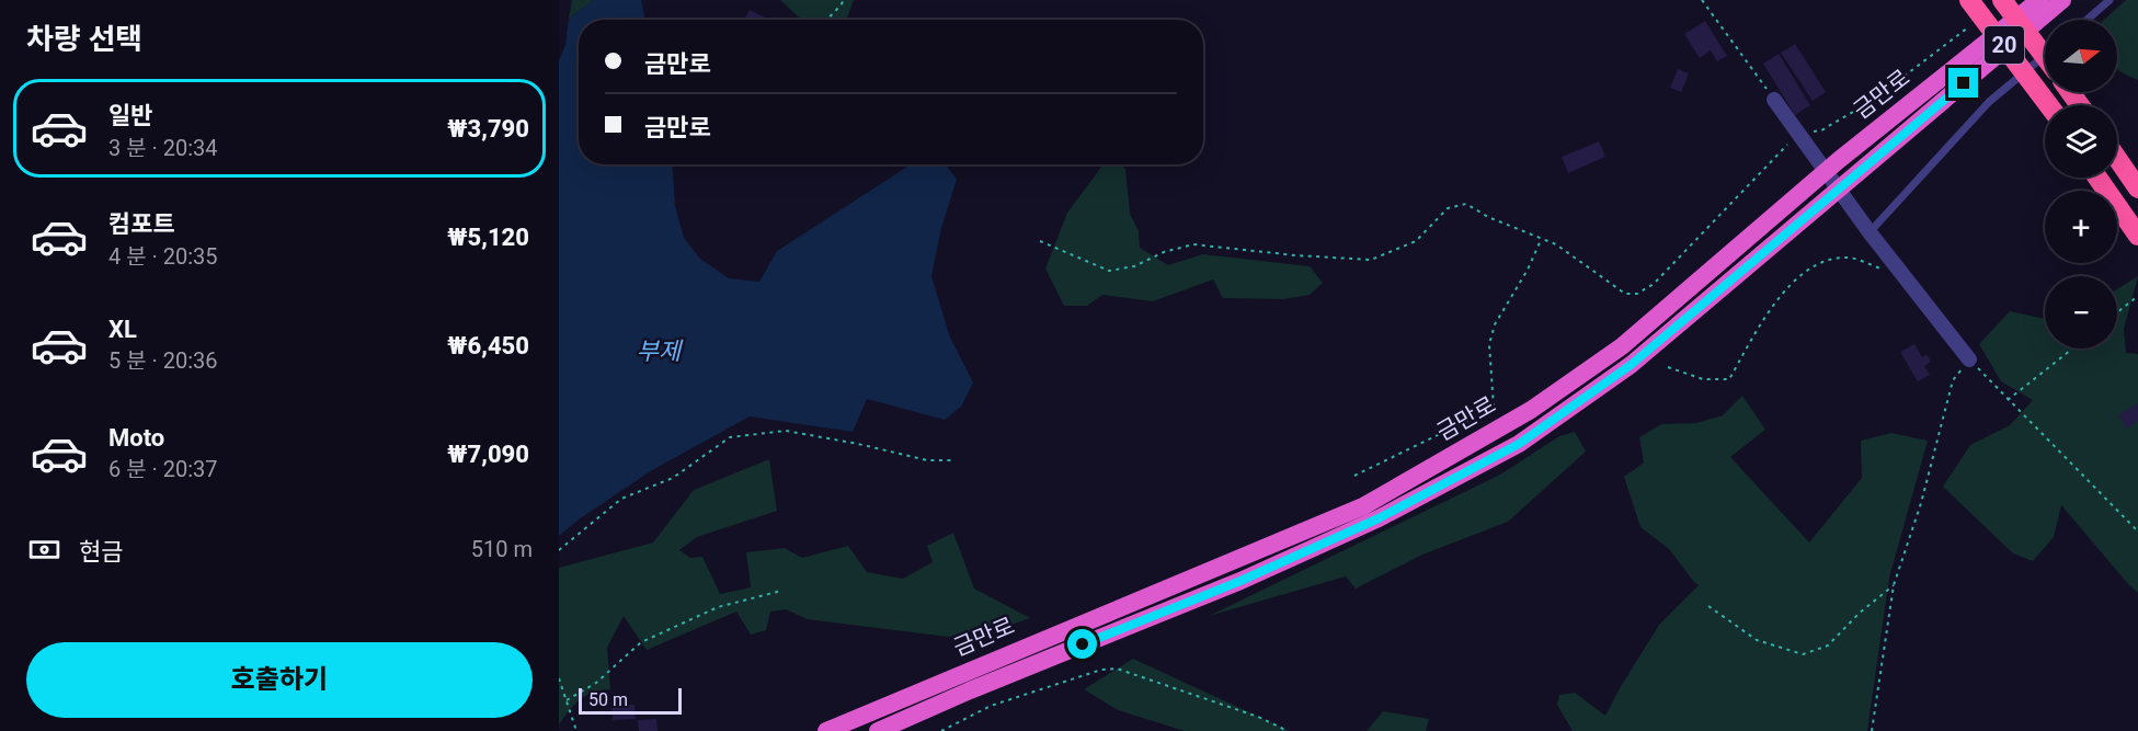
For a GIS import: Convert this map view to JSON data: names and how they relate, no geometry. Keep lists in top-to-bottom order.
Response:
{
  "streets": {
    "highway": ["20", "금만로"]
  },
  "water": ["부제"],
  "scale_bar": "50 m",
  "north": "right",
  "page": {
    "heading": "차량 선택",
    "map_buttons": ["+", "−"],
    "banner": ["금만로", "금만로"],
    "list": [
      {
        "name": "일반",
        "note": "3 분 · 20:34",
        "value": "₩3,790"
      },
      {
        "name": "컴포트",
        "note": "4 분 · 20:35",
        "value": "₩5,120"
      },
      {
        "name": "XL",
        "note": "5 분 · 20:36",
        "value": "₩6,450"
      },
      {
        "name": "Moto",
        "note": "6 분 · 20:37",
        "value": "₩7,090"
      }
    ],
    "pay": ["현금", "510 m"],
    "buttons": "호출하기",
    "scale": "50 m"
  }
}
